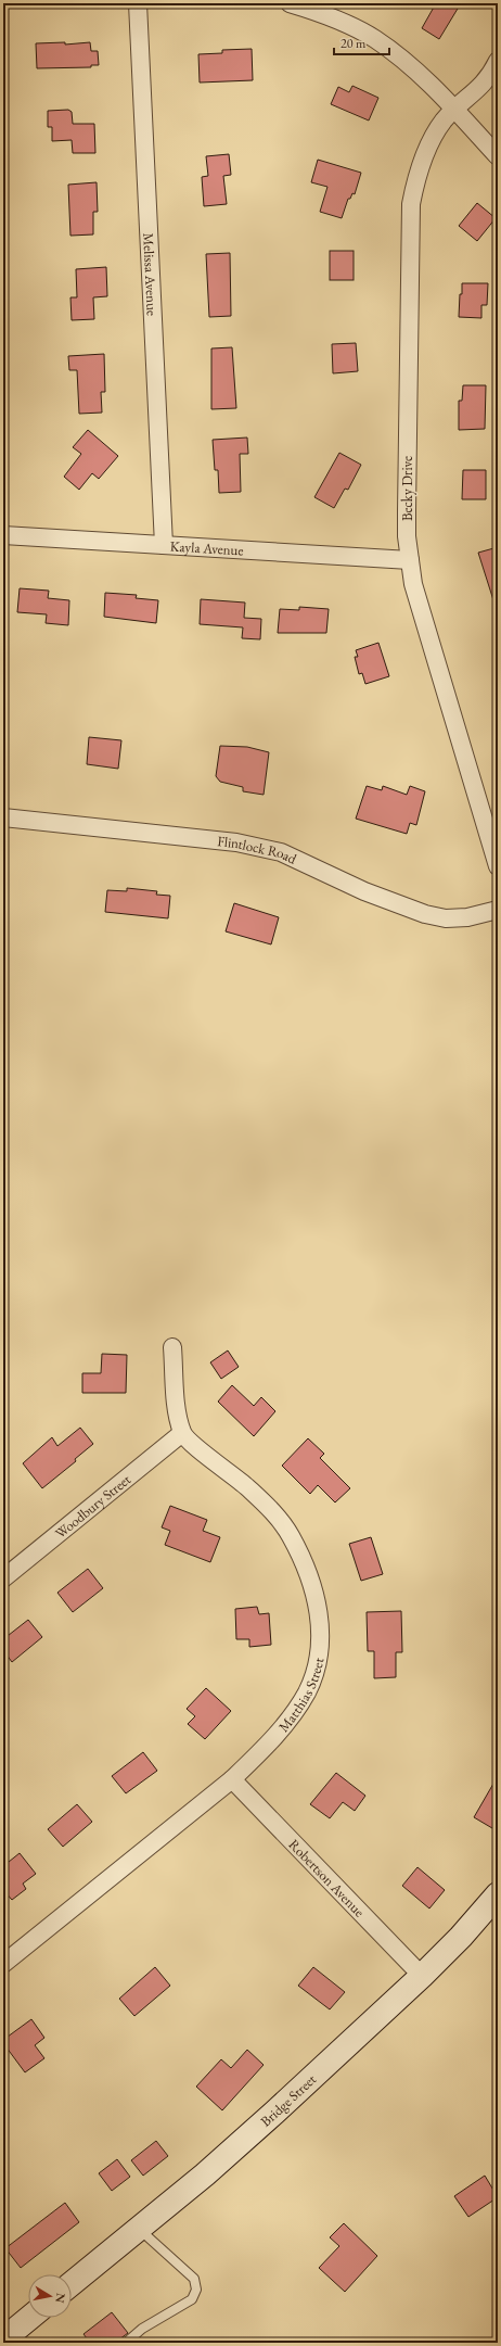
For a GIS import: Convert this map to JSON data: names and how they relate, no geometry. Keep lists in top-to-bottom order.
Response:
{
  "streets": {
    "street": [
      "Melissa Avenue",
      "Becky Drive",
      "Kayla Avenue",
      "Flintlock Road",
      "Woodbury Street",
      "Matthias Street",
      "Robertson Avenue",
      "Bridge Street"
    ]
  },
  "crossings": [
    ["Melissa Avenue", "Kayla Avenue"],
    ["Becky Drive", "Kayla Avenue"],
    ["Woodbury Street", "Matthias Street"],
    ["Matthias Street", "Robertson Avenue"],
    ["Robertson Avenue", "Bridge Street"]
  ],
  "scale_bar": "20 m",
  "north": "right"
}
